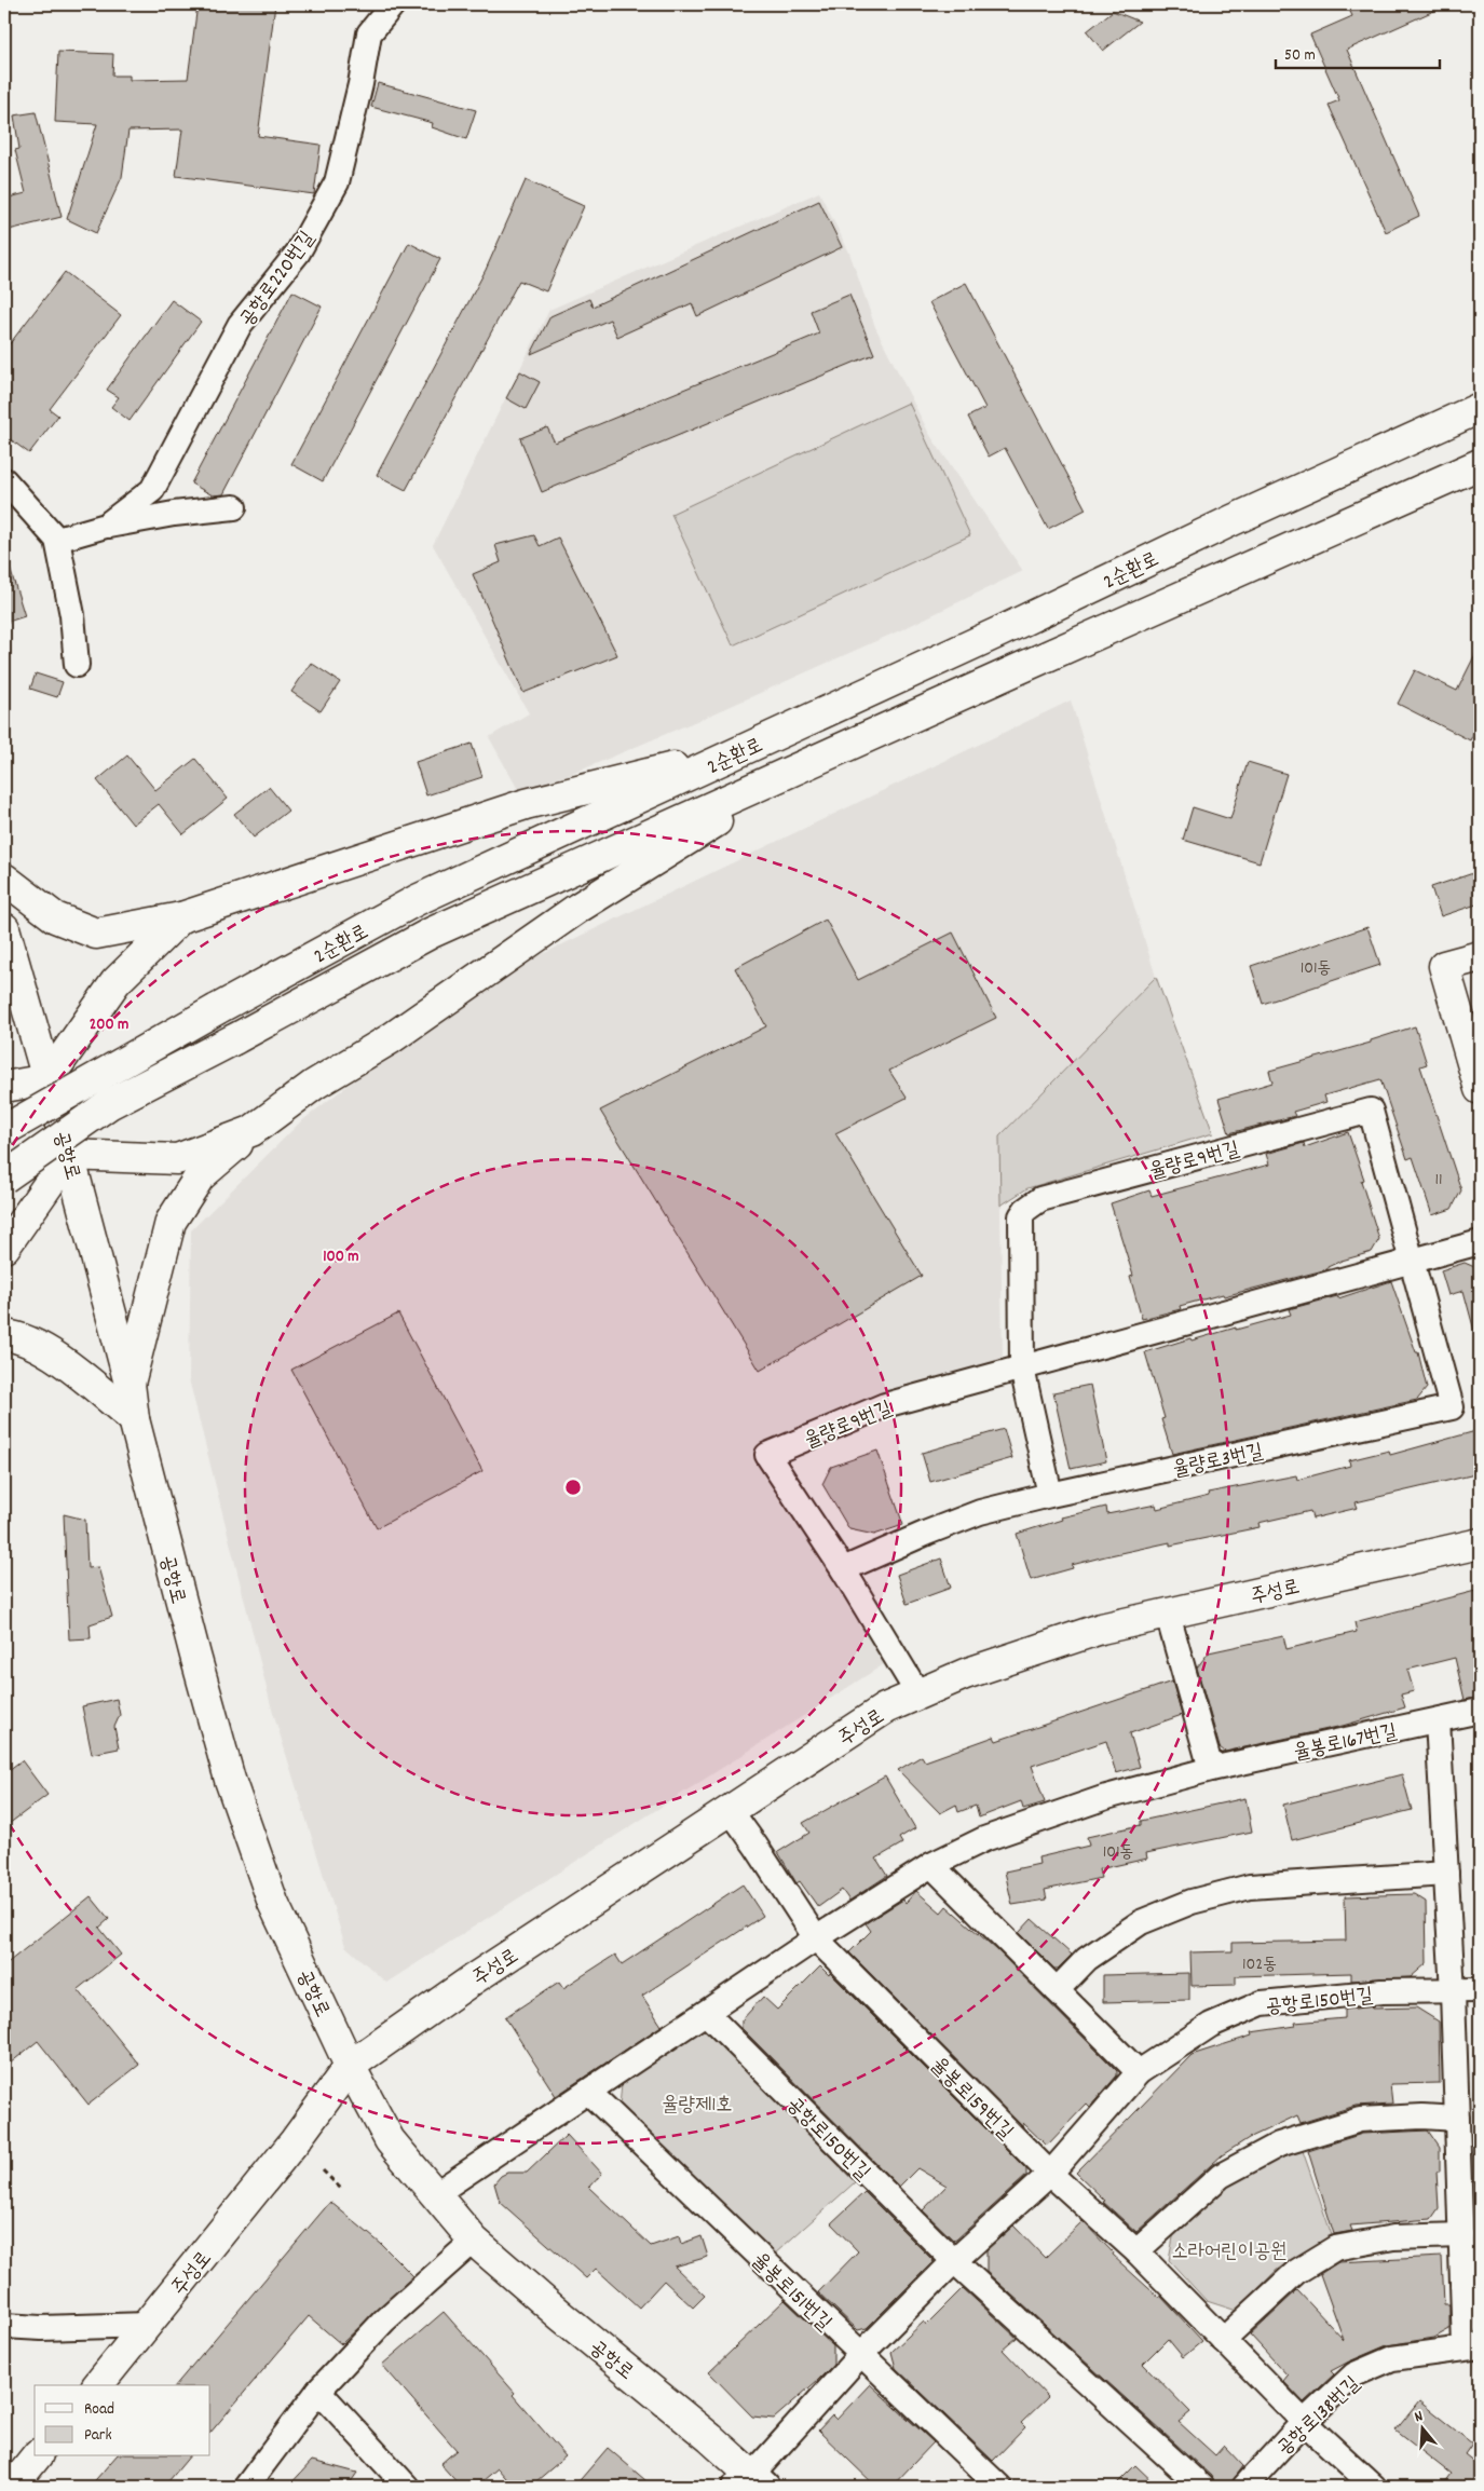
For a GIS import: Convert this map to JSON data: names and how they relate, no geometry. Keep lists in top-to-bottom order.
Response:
{
  "streets": {
    "street": [
      "공항로220번길",
      "2순환로",
      "공항로",
      "율량로9번길",
      "율량로3번길",
      "주성로",
      "율봉로167번길",
      "공항로150번길",
      "율봉로159번길",
      "율봉로151번길",
      "공항로138번길"
    ]
  },
  "crossings": [
    ["공항로", "주성로"],
    ["공항로", "공항로150번길"],
    ["율량로9번길", "율량로3번길"],
    ["주성로", "율봉로159번길"],
    ["공항로150번길", "율봉로159번길"],
    ["공항로150번길", "율봉로151번길"],
    ["율봉로159번길", "공항로138번길"]
  ],
  "parks": ["율량제1호", "소라어린이공원"],
  "house_numbers": [
    "101동",
    "11",
    "101동",
    "102동"
  ],
  "legend": ["Road", "Park"],
  "scale_bar": "50 m",
  "north": "top",
  "rings": ["200 m", "100 m"]
}
